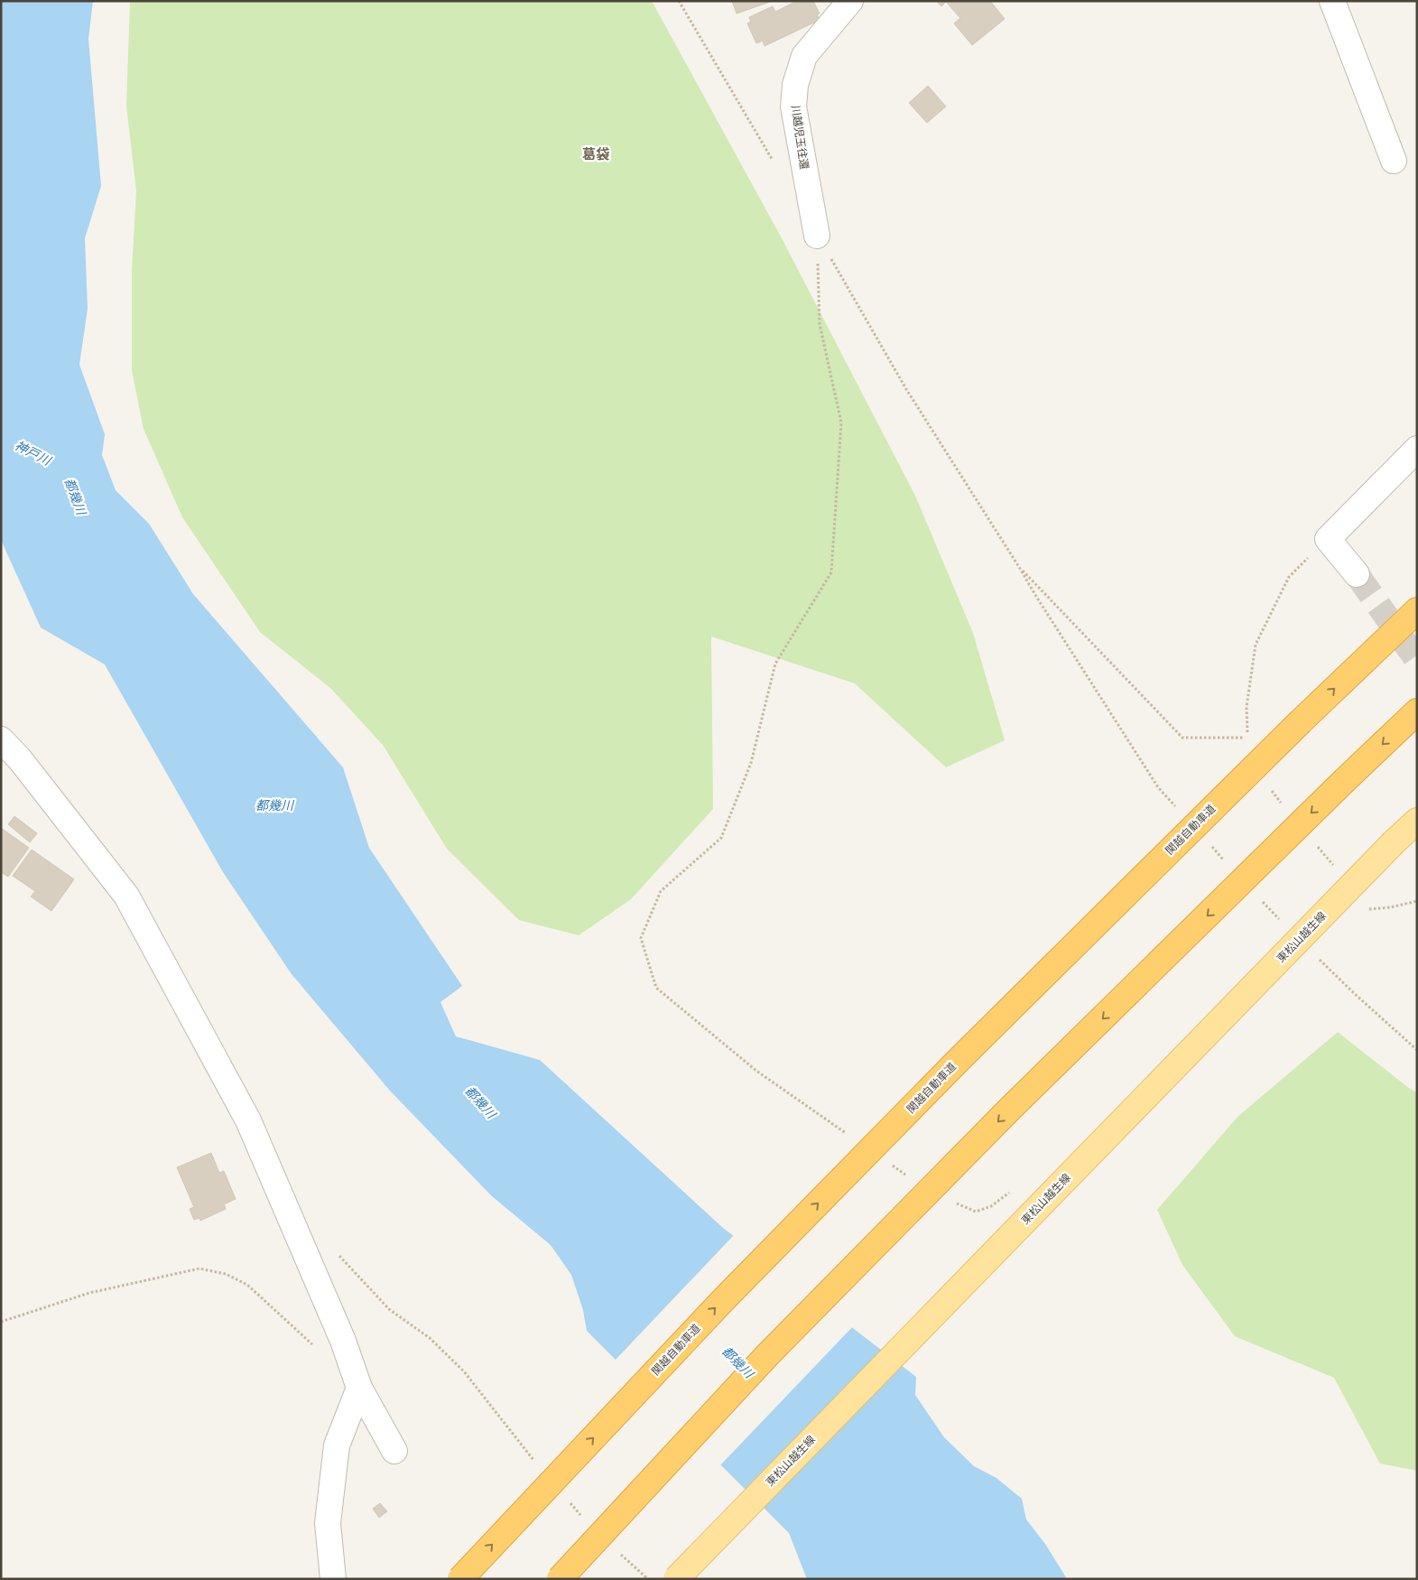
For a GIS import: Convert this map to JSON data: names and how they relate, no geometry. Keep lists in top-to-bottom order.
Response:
{
  "streets": {
    "highway": ["関越自動車道"],
    "main road": ["東松山越生線"],
    "street": ["川越児玉往還"]
  },
  "districts": ["葛袋"],
  "water": ["神戸川", "都幾川"]
}
